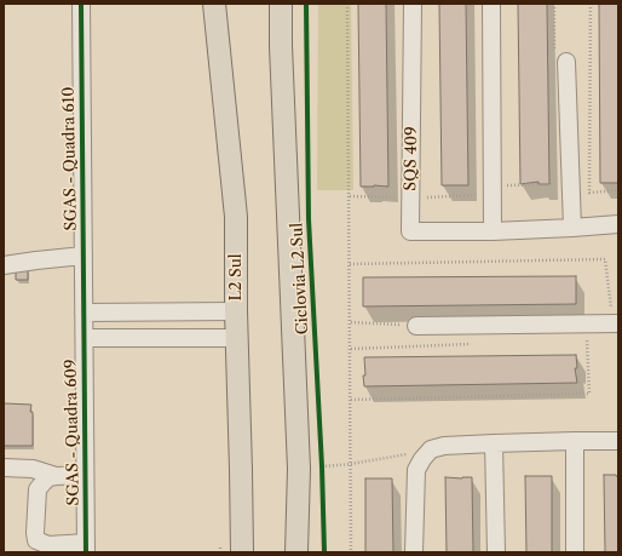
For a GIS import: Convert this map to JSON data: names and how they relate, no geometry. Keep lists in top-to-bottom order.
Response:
{
  "streets": {
    "main road": ["L2 Sul"],
    "street": ["SGAS - Quadra 610", "SQS 409", "SGAS - Quadra 609"],
    "cycle path": ["Ciclovia L2 Sul"]
  },
  "crossings": [
    ["SGAS - Quadra 610", "SGAS - Quadra 609"]
  ]
}
